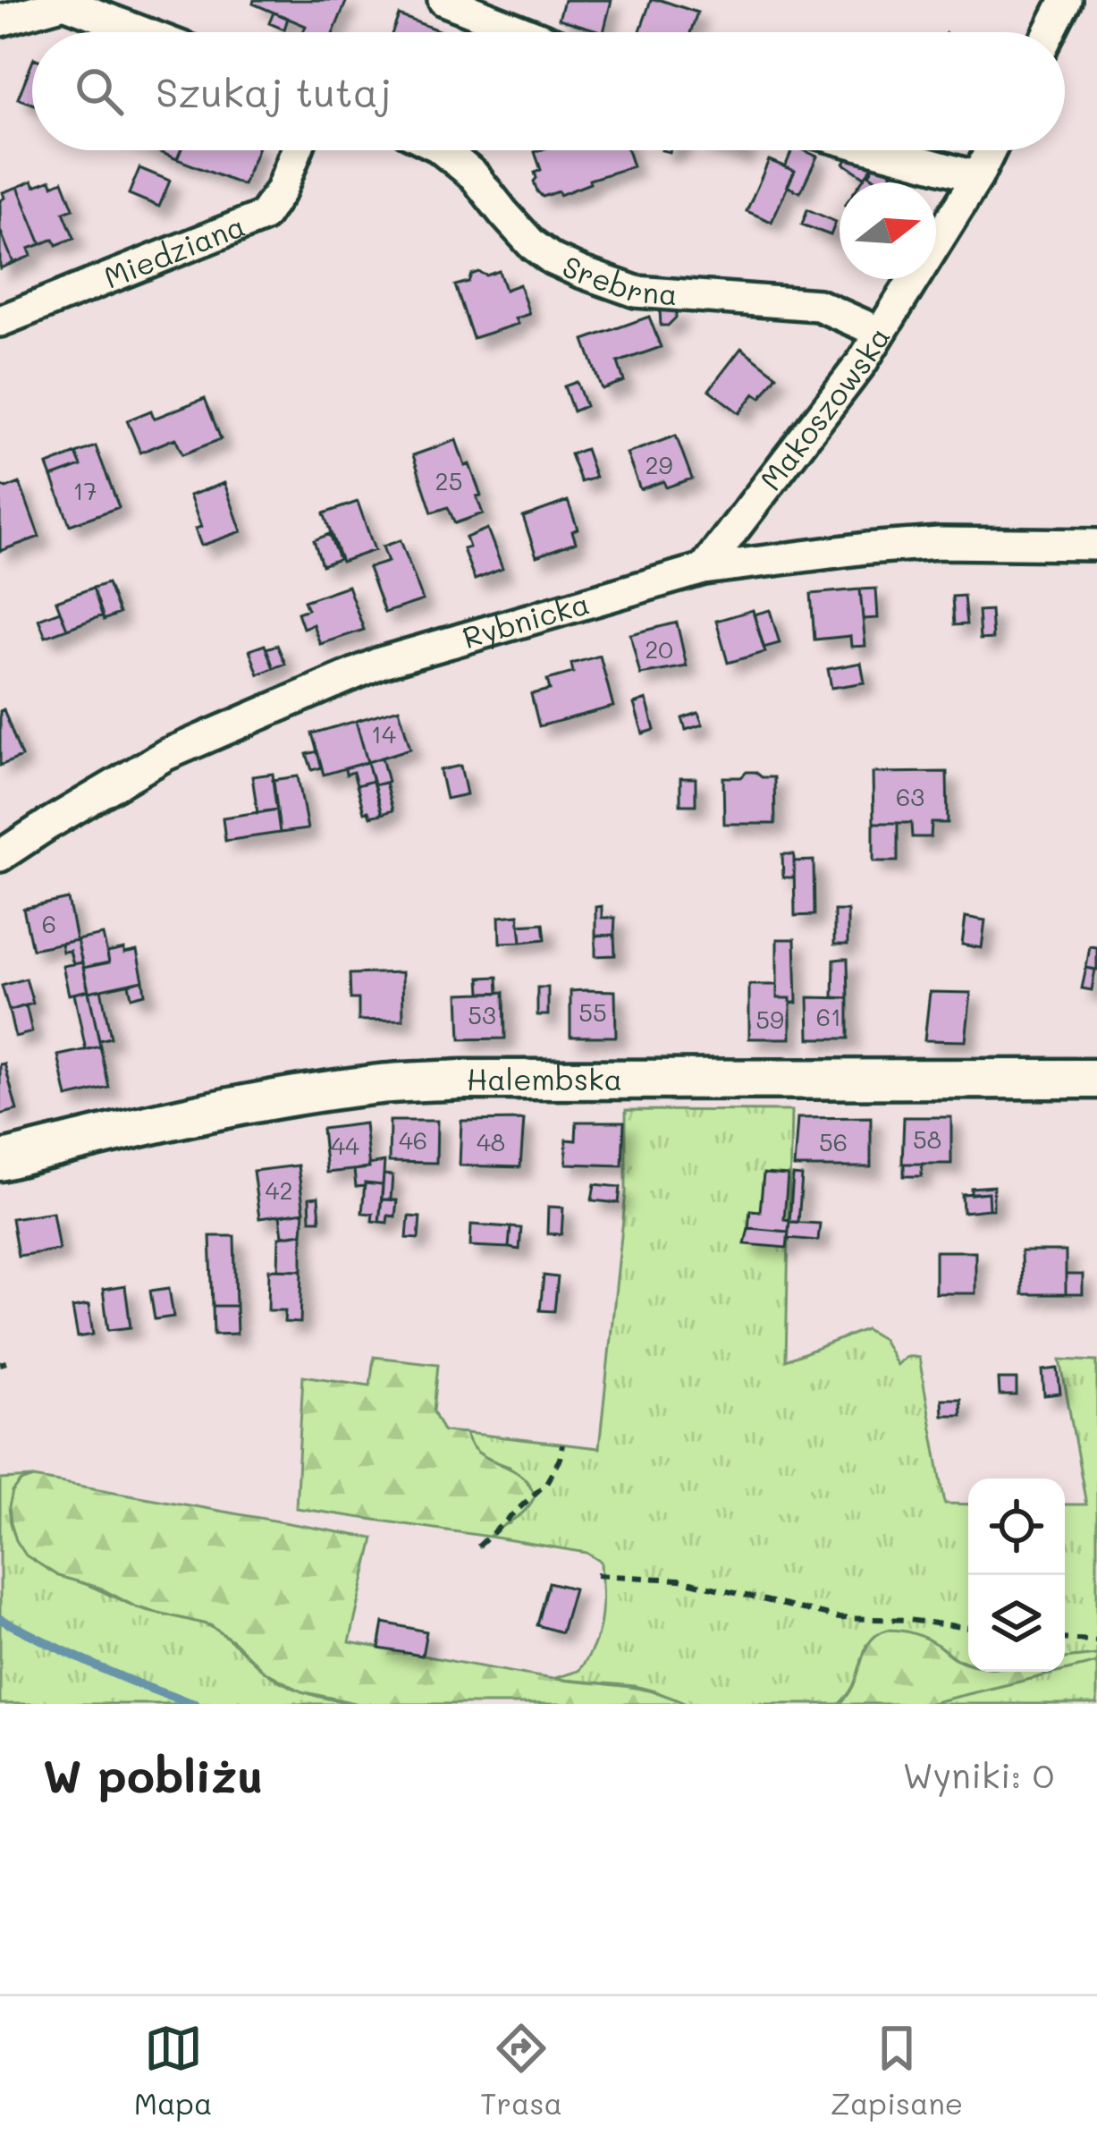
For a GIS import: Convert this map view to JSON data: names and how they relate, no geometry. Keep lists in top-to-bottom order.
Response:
{
  "streets": {
    "street": [
      "Miedziana",
      "Srebrna",
      "Makoszowska",
      "Rybnicka",
      "Halembska"
    ]
  },
  "crossings": [
    ["Srebrna", "Makoszowska"],
    ["Makoszowska", "Rybnicka"]
  ],
  "house_numbers": [
    "29",
    "25",
    "17",
    "20",
    "14",
    "63",
    "6",
    "55",
    "53",
    "61",
    "59",
    "58",
    "46",
    "48",
    "56",
    "44",
    "42"
  ],
  "north": "right",
  "page": {
    "search": "Szukaj tutaj",
    "heading": ["W pobliżu", "Wyniki: 0"],
    "nav": ["Mapa", "Trasa", "Zapisane"]
  }
}
